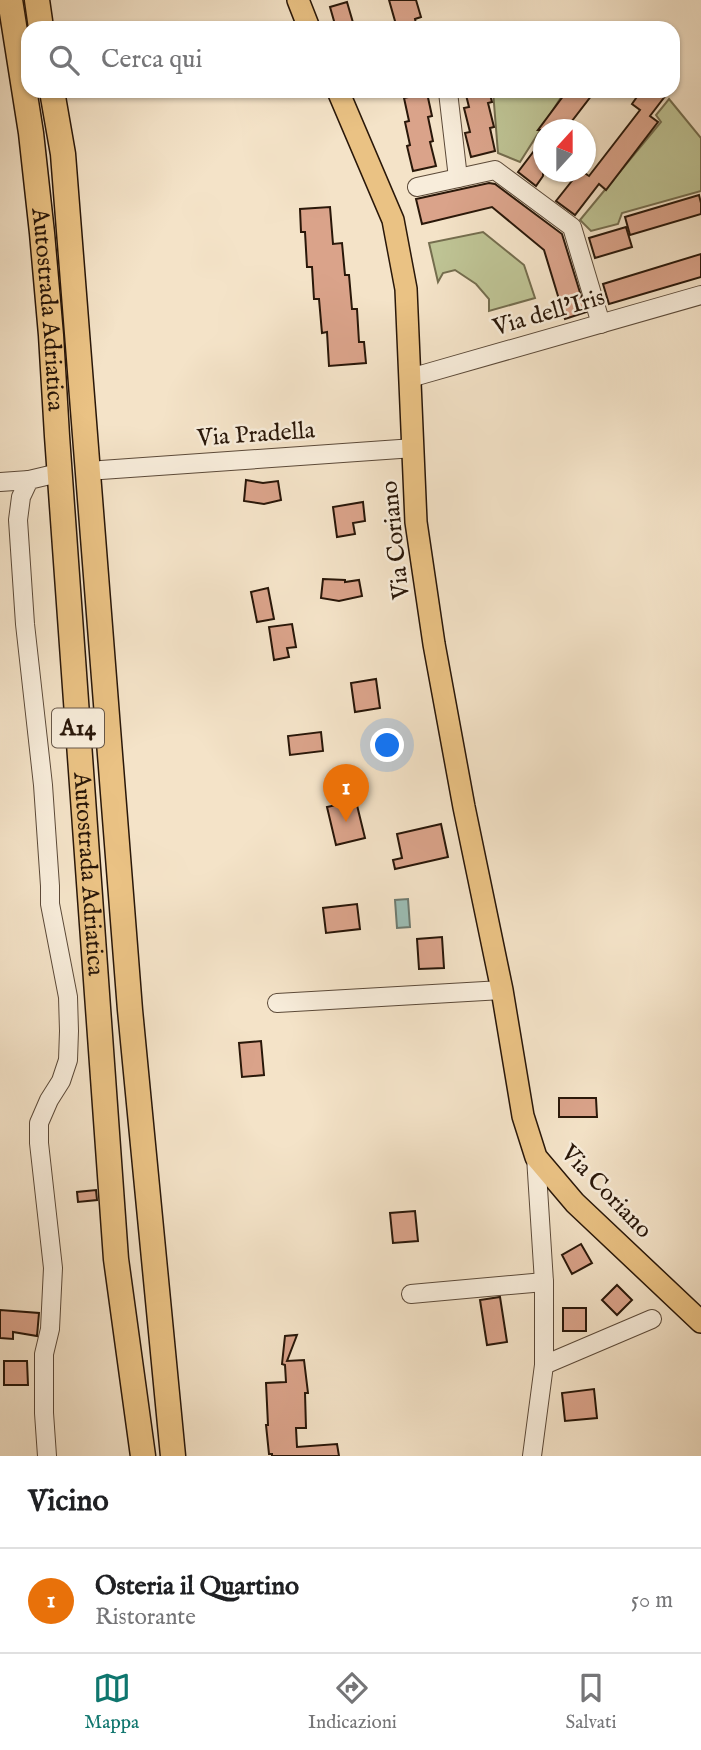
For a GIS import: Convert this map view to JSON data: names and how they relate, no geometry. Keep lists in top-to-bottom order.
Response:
{
  "streets": {
    "highway": ["Autostrada Adriatica", "A14"],
    "main road": ["Via Coriano"],
    "street": ["Via dell'Iris", "Via Pradella"]
  },
  "crossings": [
    ["Via dell'Iris", "Via Coriano"],
    ["Via Pradella", "Via Coriano"]
  ],
  "north": "top",
  "page": {
    "search": "Cerca qui",
    "pins": "1",
    "heading": "Vicino",
    "list": [
      {
        "mark": "1",
        "name": "Osteria il Quartino",
        "note": "Ristorante",
        "value": "50 m"
      }
    ],
    "nav": ["Mappa", "Indicazioni", "Salvati"]
  }
}
